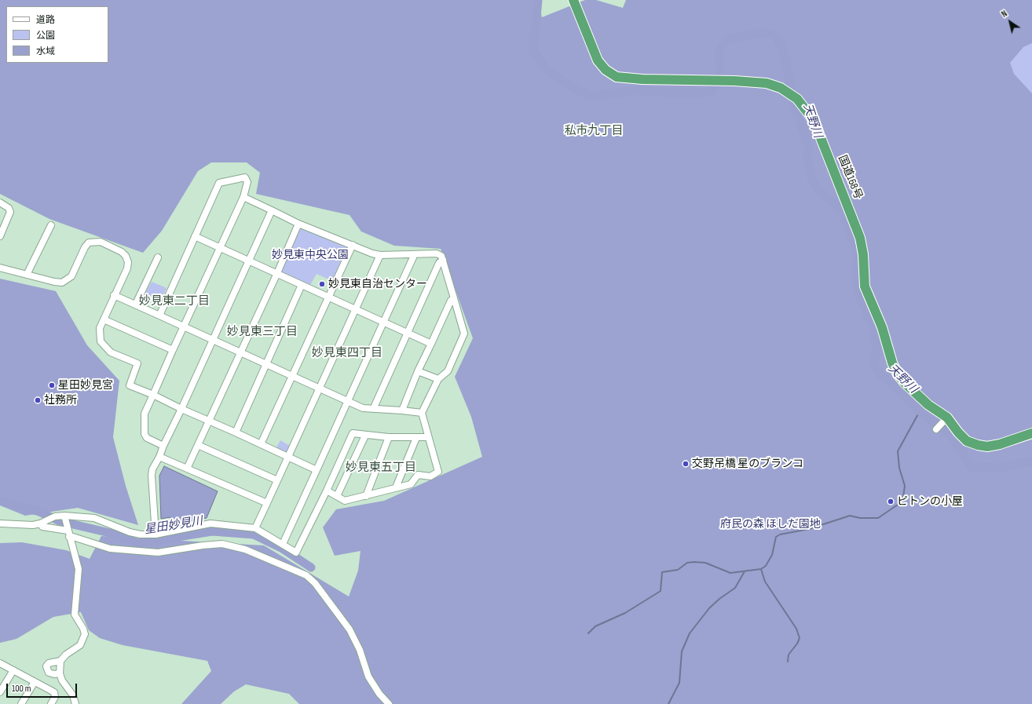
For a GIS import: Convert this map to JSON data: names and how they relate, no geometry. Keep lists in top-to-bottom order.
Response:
{
  "streets": {
    "highway": ["国道168号"]
  },
  "districts": [
    "私市九丁目",
    "妙見東二丁目",
    "妙見東三丁目",
    "妙見東四丁目",
    "妙見東五丁目"
  ],
  "water": ["天野川", "星田妙見川"],
  "parks": ["妙見東中央公園", "府民の森 ほしだ園地"],
  "places": [
    "妙見東自治センター",
    "星田妙見宮",
    "社務所",
    "交野吊橋 星のブランコ",
    "ピトンの小屋"
  ],
  "legend": ["道路", "公園", "水域"],
  "scale_bar": "100 m",
  "north": "top left"
}
